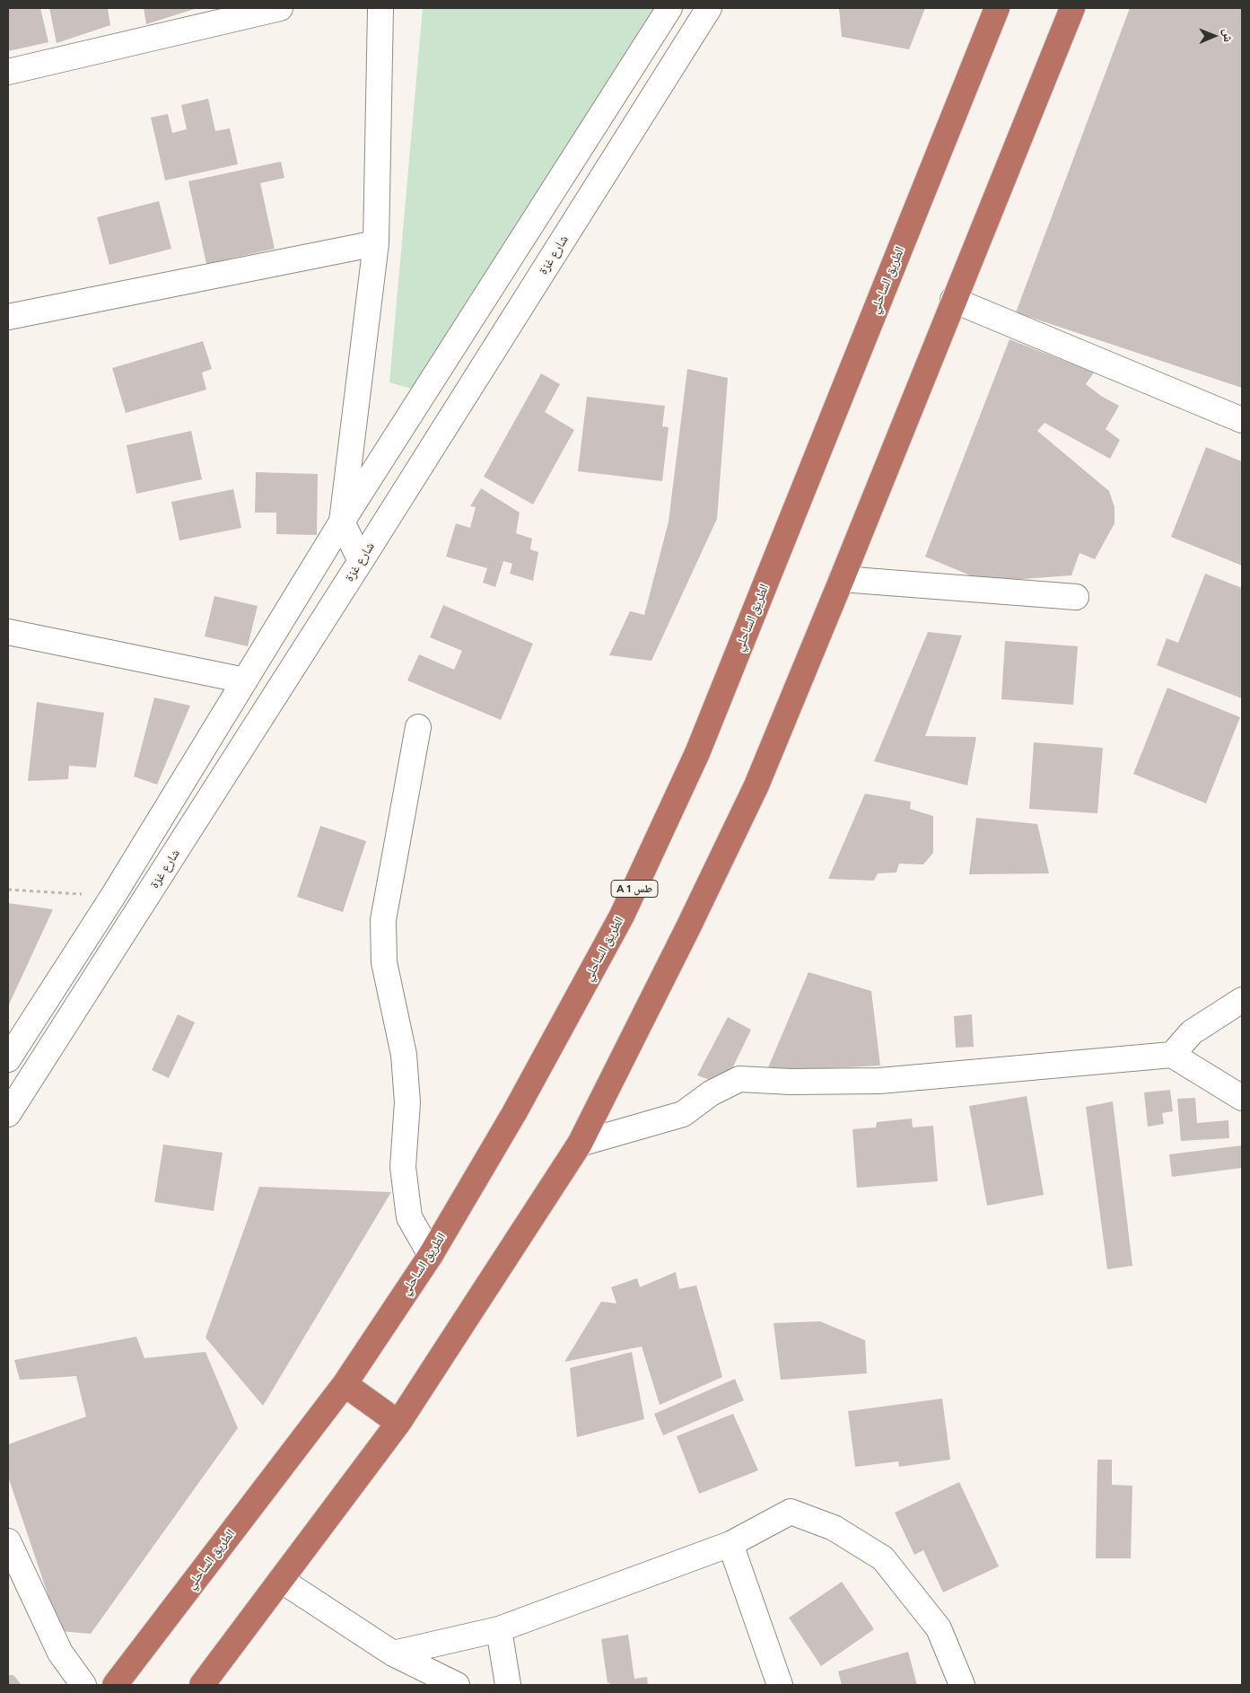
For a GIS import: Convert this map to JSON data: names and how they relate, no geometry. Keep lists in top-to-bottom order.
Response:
{
  "streets": {
    "highway": ["الطريق الساحلي", "A 1 طس"],
    "street": ["شارع غزة"]
  },
  "north": "right"
}
